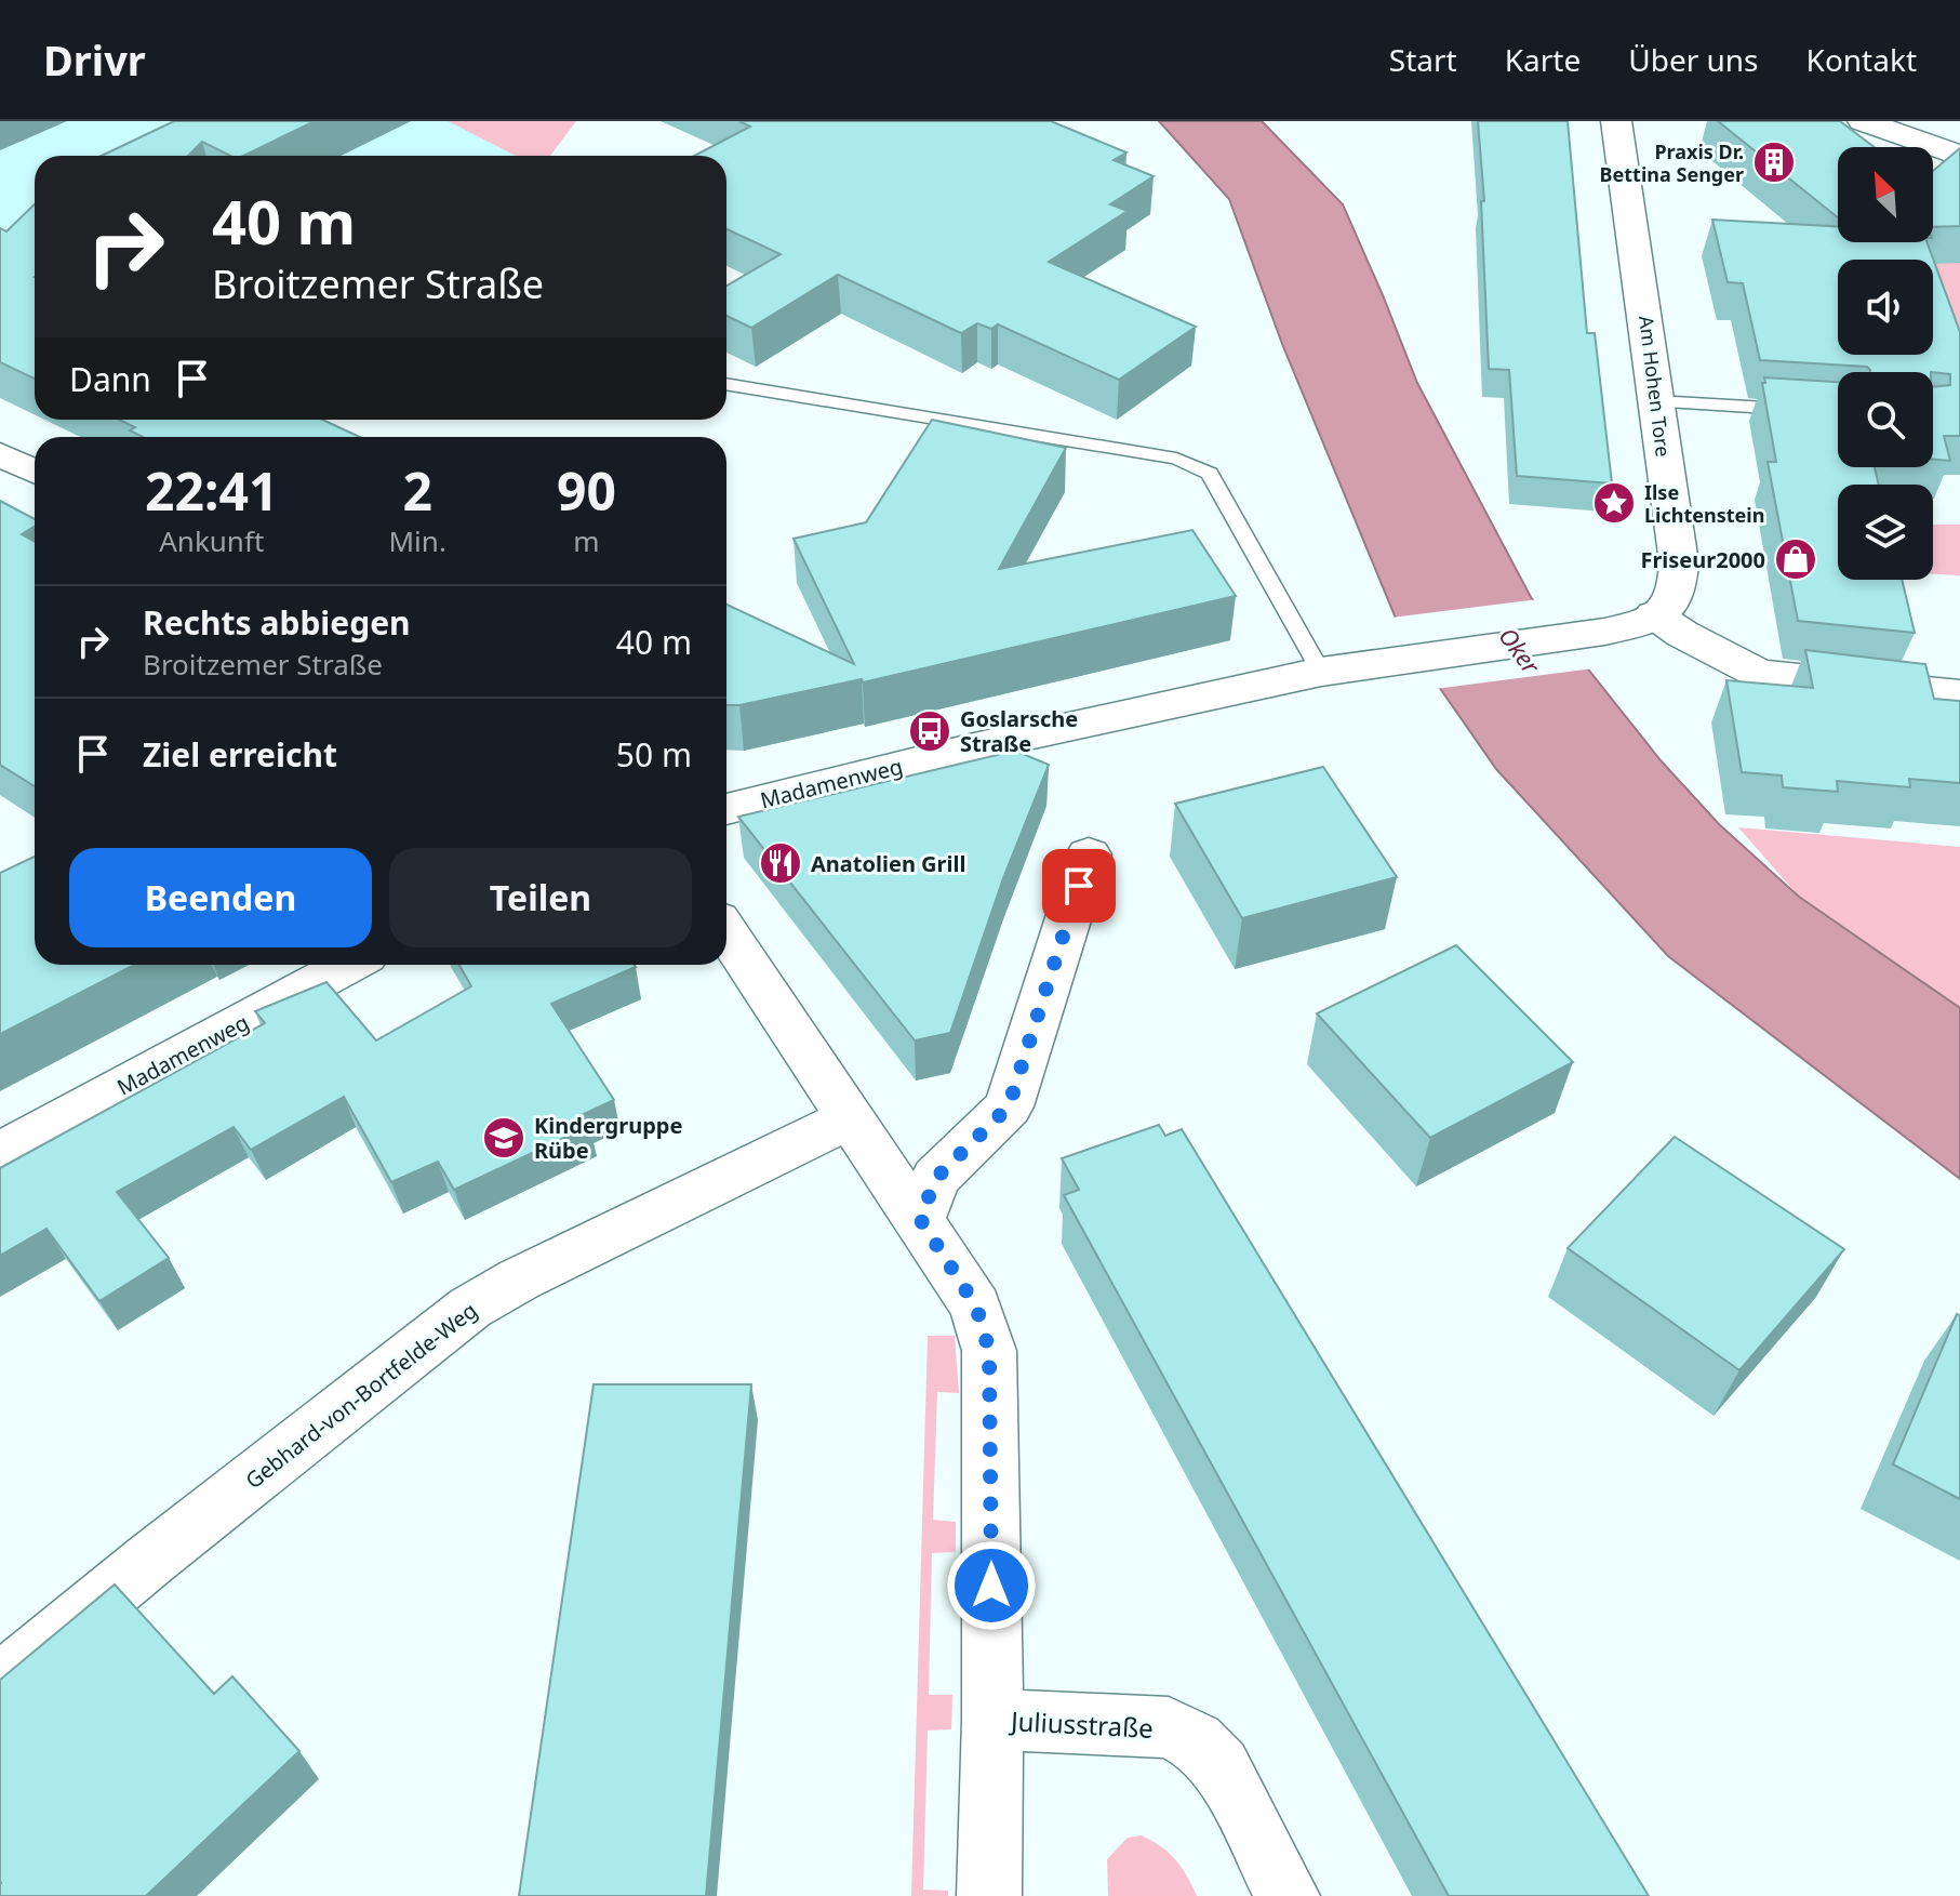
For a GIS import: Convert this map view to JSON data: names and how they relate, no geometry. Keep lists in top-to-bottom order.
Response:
{
  "streets": {
    "street": [
      "Am Hohen Tore",
      "Madamenweg",
      "Gebhard-von-Bortfelde-Weg",
      "Juliusstraße"
    ]
  },
  "water": ["Oker"],
  "places": {
    "building": ["Praxis Dr. Bettina Senger"],
    "place": ["Ilse Lichtenstein"],
    "shop": ["Friseur2000"],
    "bus stop": ["Goslarsche Straße"],
    "restaurant": ["Anatolien Grill"],
    "school or university": ["Kindergruppe Rübe"]
  },
  "north": "top left",
  "page": {
    "header": "Drivr",
    "nav": [
      "Start",
      "Karte",
      "Über uns",
      "Kontakt"
    ],
    "turn": ["40 m", "Broitzemer Straße"],
    "then": "Dann",
    "eta": [
      "22:41",
      "Ankunft",
      "2",
      "Min.",
      "90",
      "m"
    ],
    "list": [
      {
        "name": "Rechts abbiegen",
        "note": "Broitzemer Straße",
        "value": "40 m"
      },
      {
        "name": "Ziel erreicht",
        "value": "50 m"
      }
    ],
    "buttons": ["Beenden", "Teilen"]
  }
}
